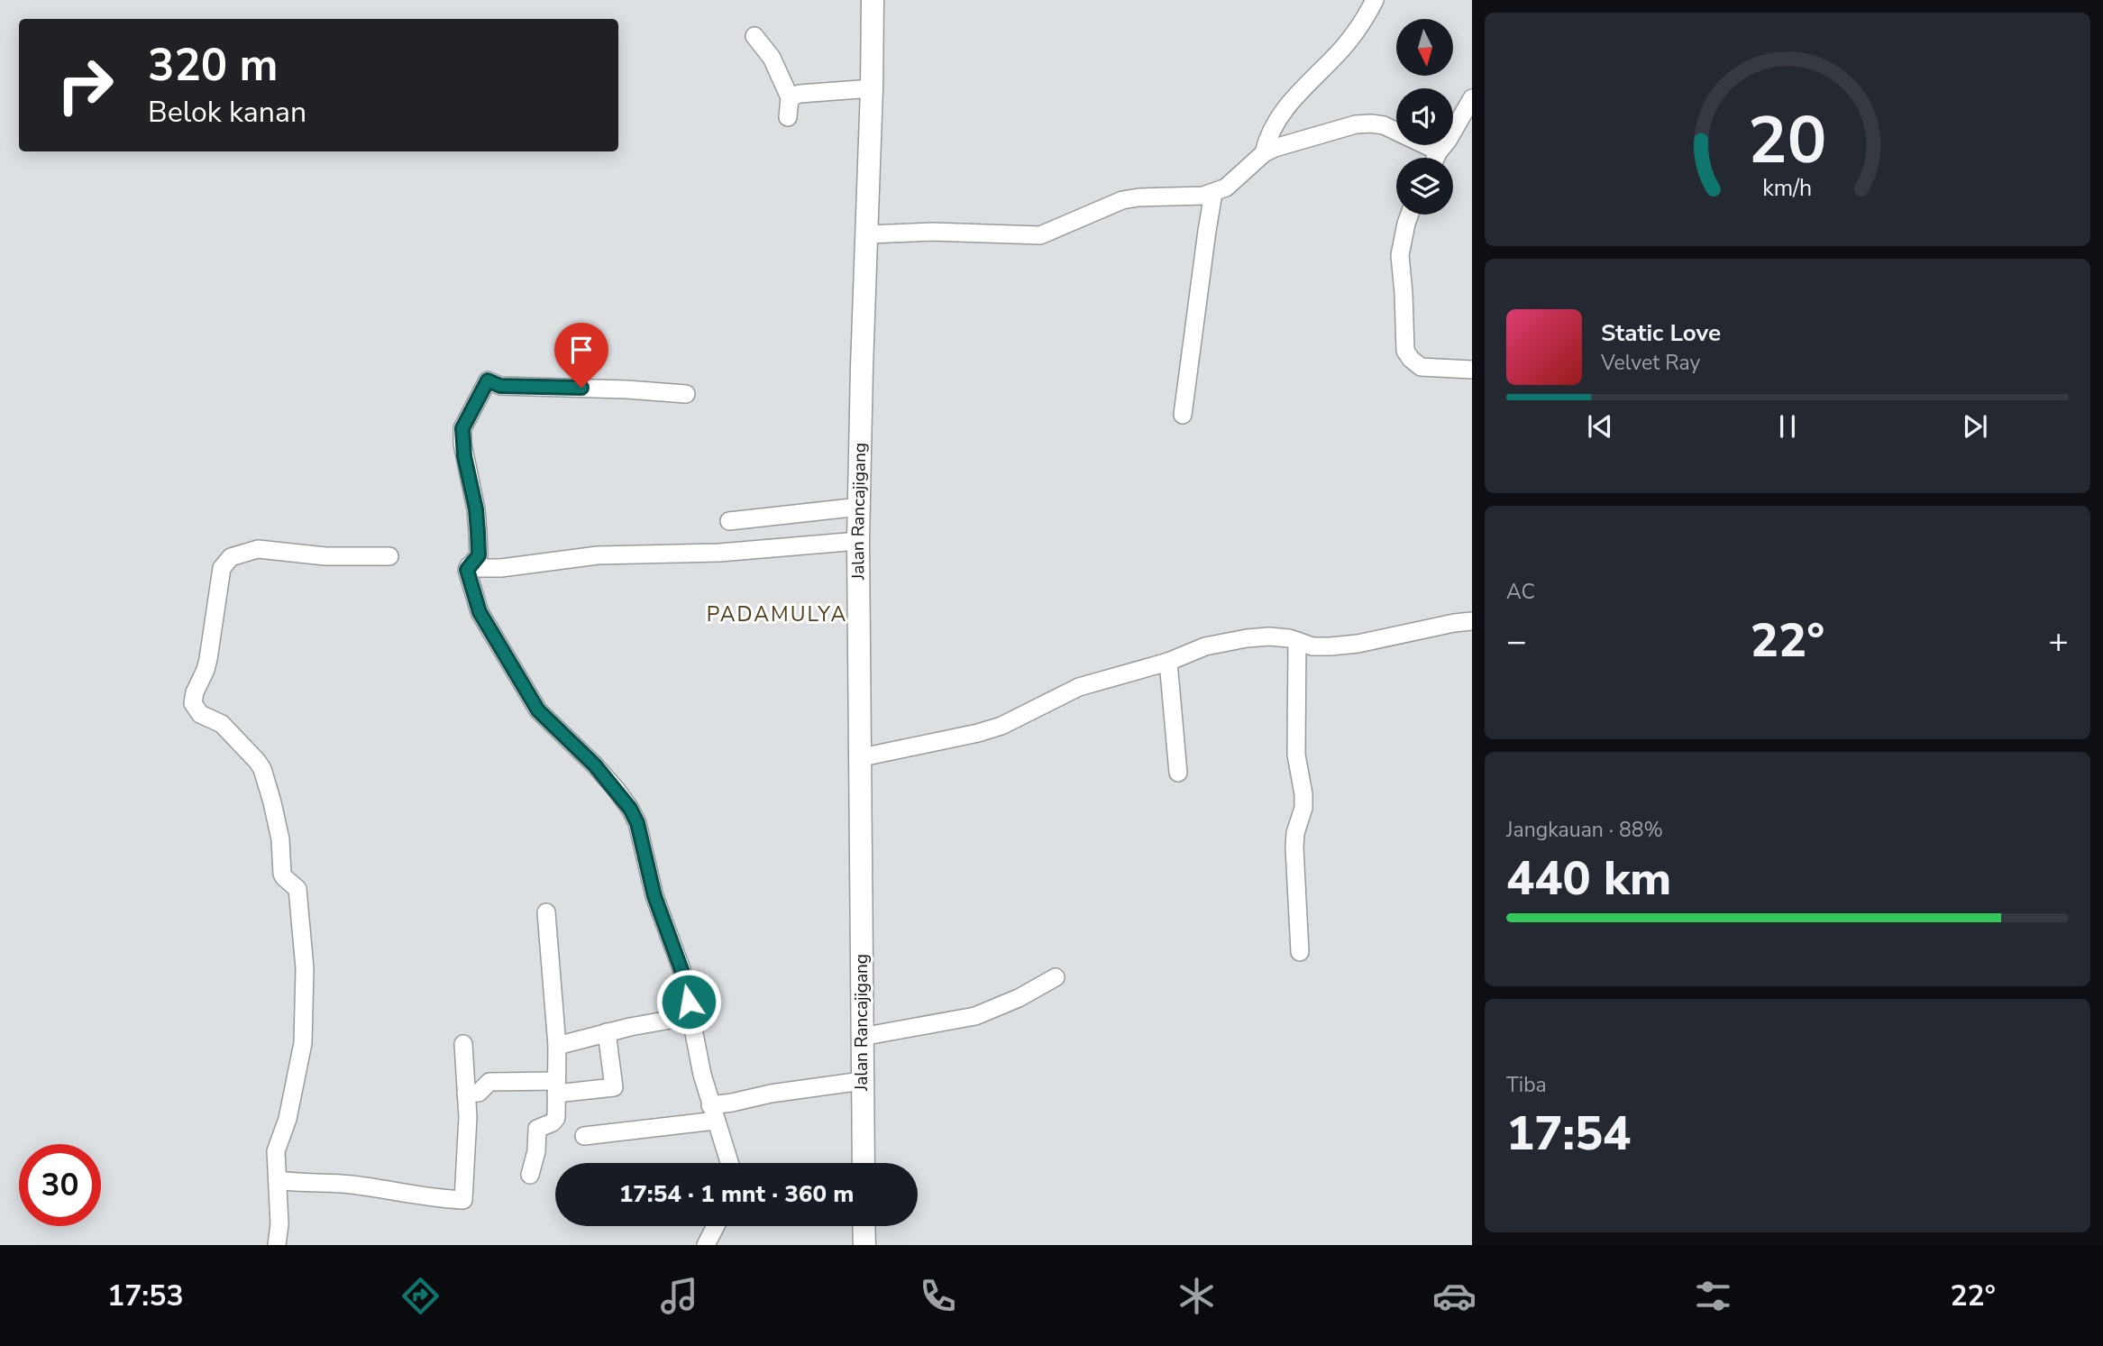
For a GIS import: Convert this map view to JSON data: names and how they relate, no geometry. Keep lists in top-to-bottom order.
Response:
{
  "streets": {
    "main road": ["Jalan Rancajigang"]
  },
  "districts": ["PADAMULYA"],
  "north": "bottom",
  "page": {
    "turn": ["320 m", "Belok kanan"],
    "song": ["Static Love", "Velvet Ray"],
    "tile": [
      "AC",
      ["Jangkauan · 88%", "440 km"],
      ["Tiba", "17:54"]
    ],
    "heat": ["−", "22°", "+"],
    "limit": "30",
    "trip": "17:54 · 1 mnt · 360 m",
    "tabs": ["17:53", "22°"],
    "gauge": ["20", "km/h"]
  }
}
